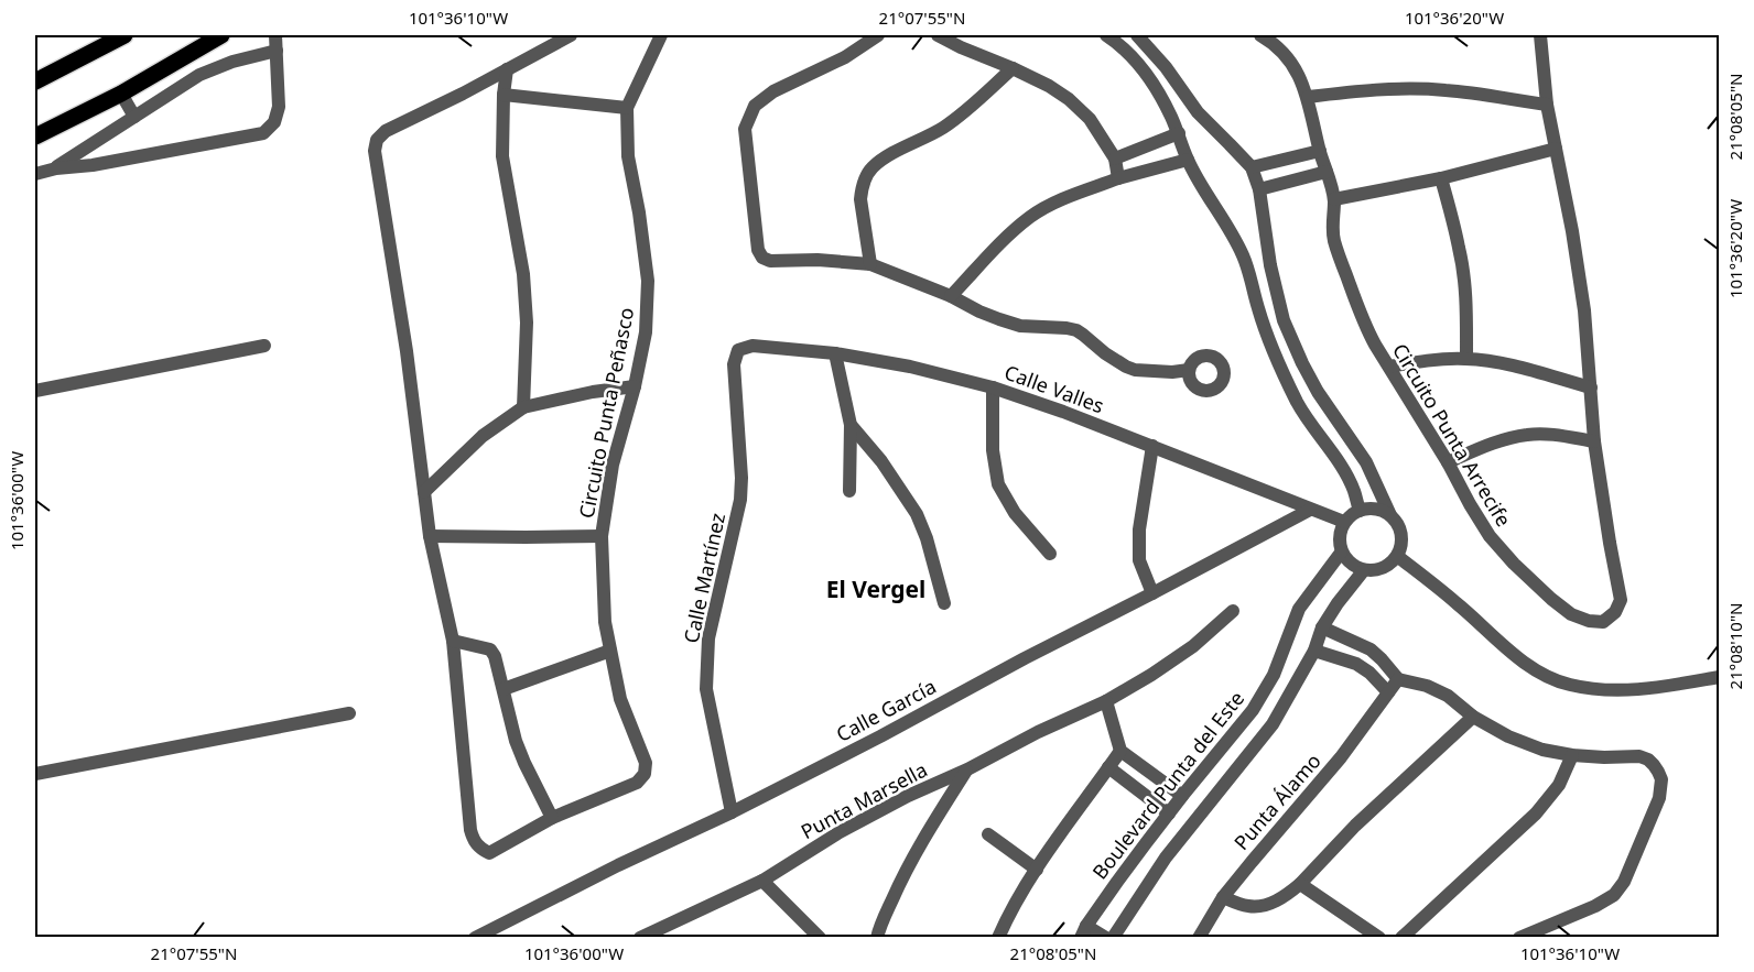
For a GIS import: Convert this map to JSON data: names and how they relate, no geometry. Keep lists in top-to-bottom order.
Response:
{
  "streets": {
    "street": [
      "Calle Valles",
      "Circuito Punta Peñasco",
      "Circuito Punta Arrecife",
      "Calle Martínez",
      "Calle García",
      "Boulevard Punta del Este",
      "Punta Marsella",
      "Punta Álamo"
    ]
  },
  "crossings": [
    ["Calle Valles", "Calle Martínez"],
    ["Calle Valles", "Calle García"],
    ["Calle Valles", "Boulevard Punta del Este"],
    ["Calle Martínez", "Calle García"]
  ],
  "districts": ["El Vergel"],
  "coordinates": [
    "101°36'10\"W",
    "21°07'55\"N",
    "101°36'20\"W",
    "21°08'05\"N",
    "101°36'00\"W",
    "21°08'10\"N"
  ]
}
